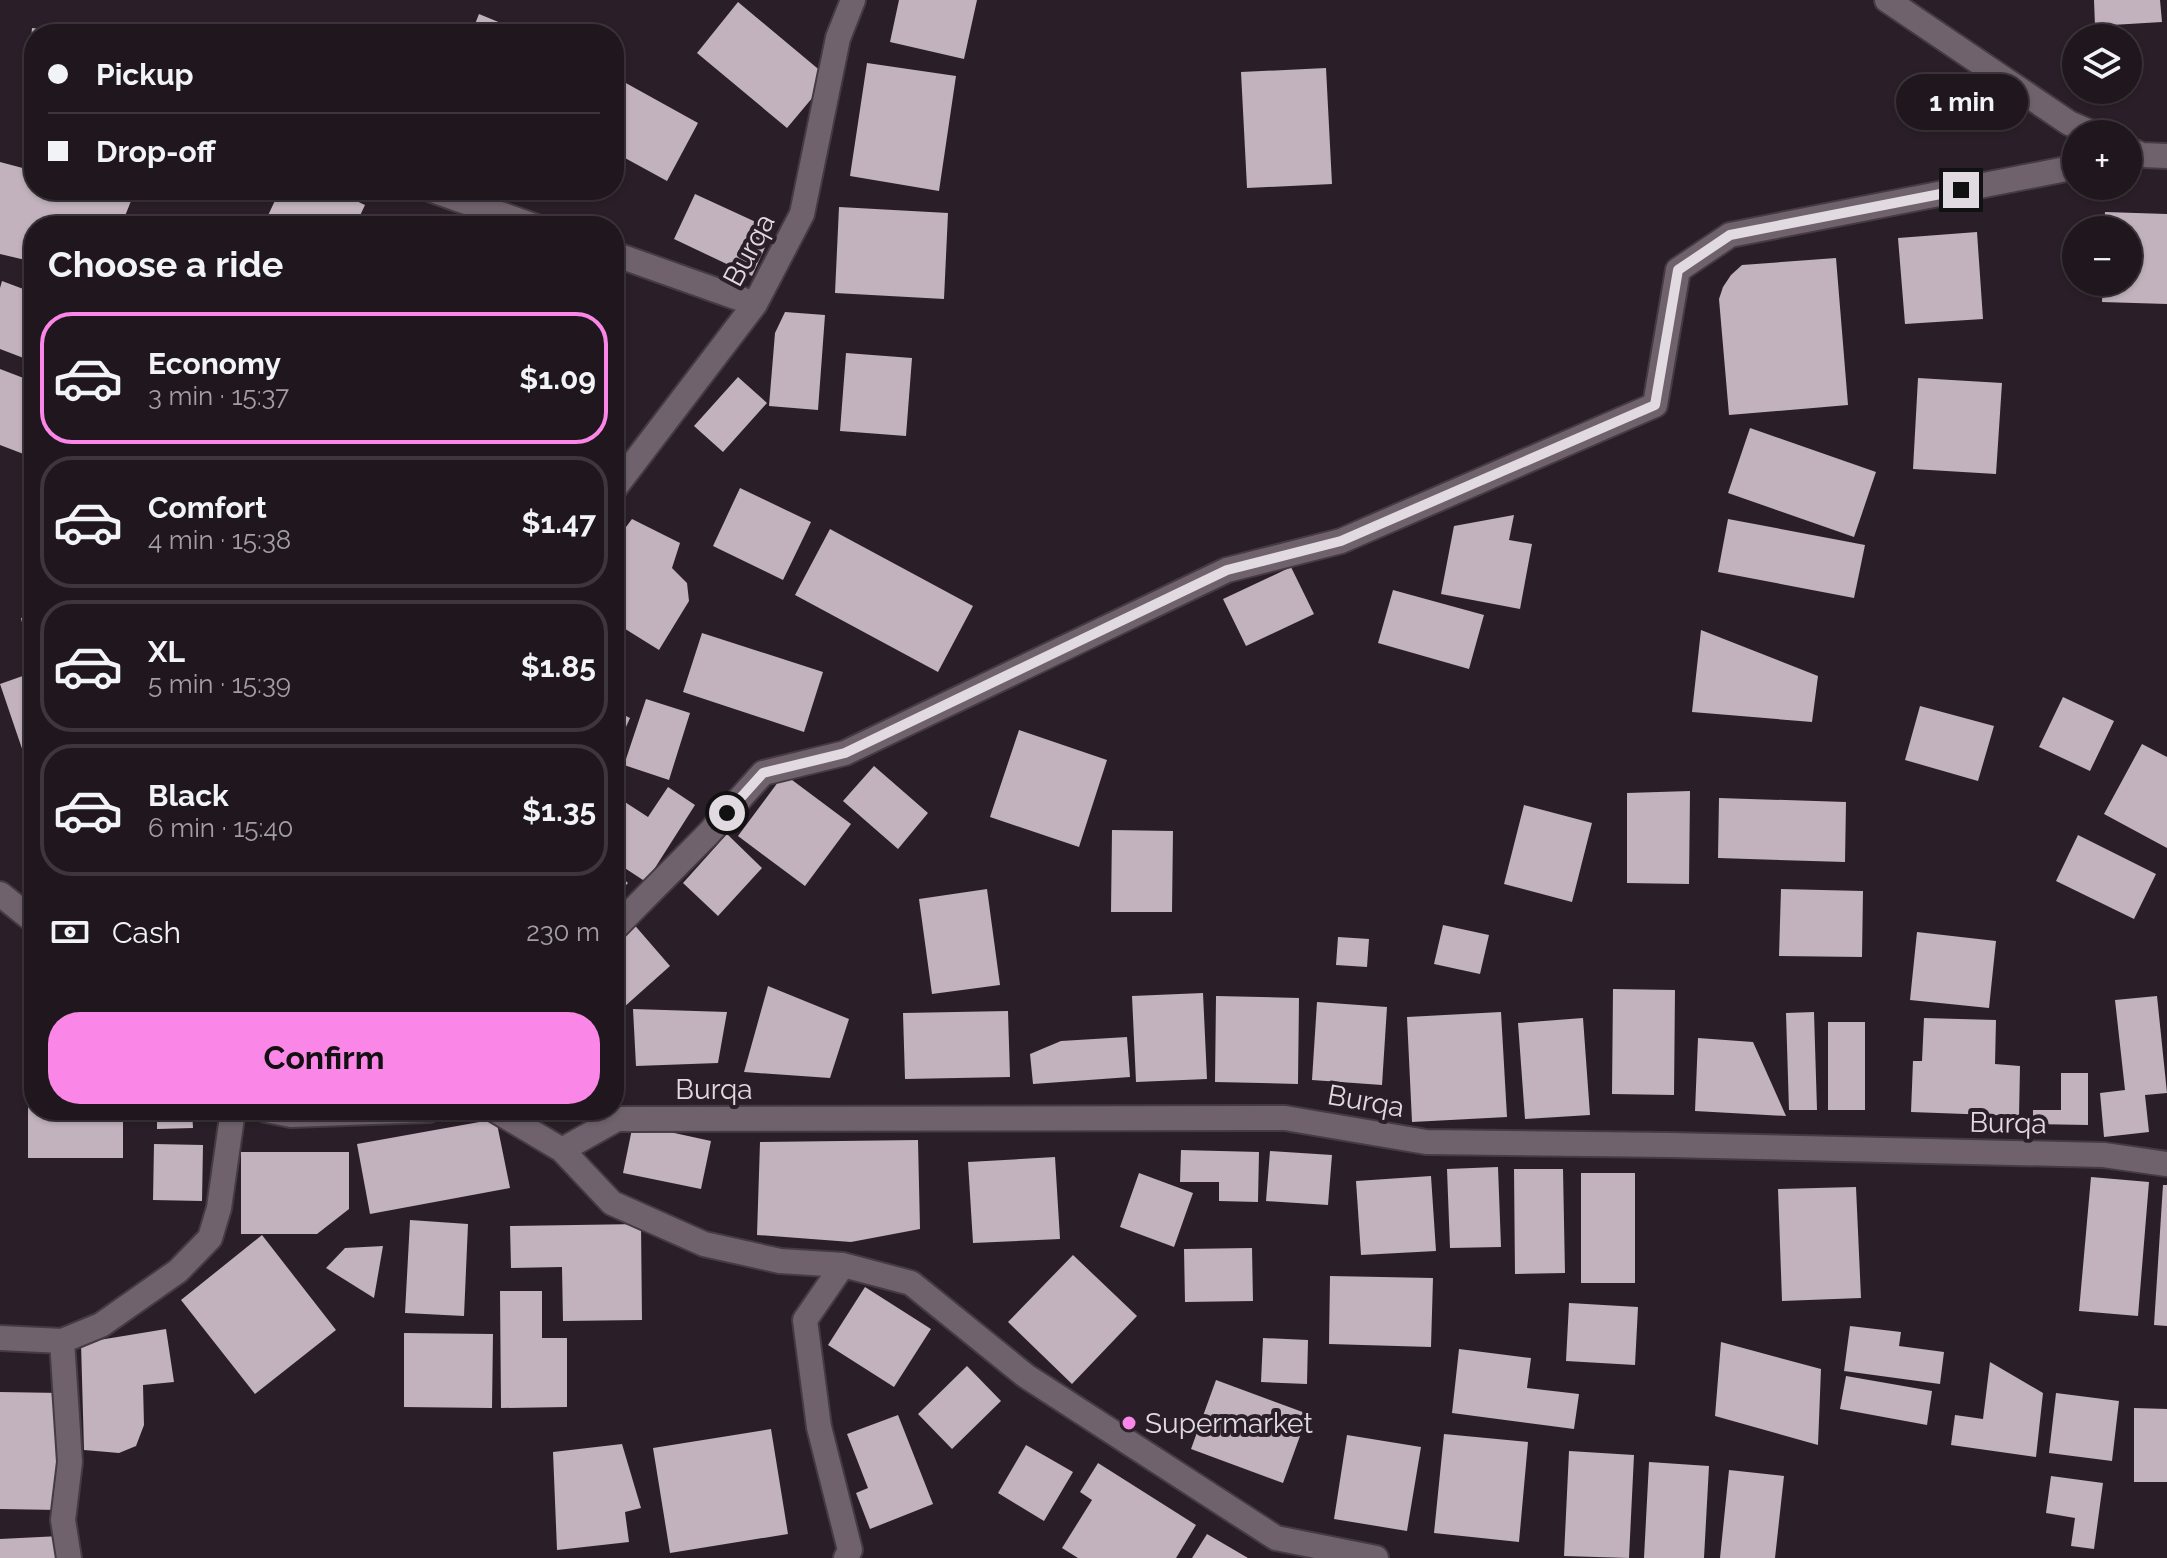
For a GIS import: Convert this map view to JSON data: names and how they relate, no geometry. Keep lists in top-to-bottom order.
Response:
{
  "streets": {
    "street": ["Burqa"]
  },
  "places": ["Supermarket"],
  "page": {
    "map_buttons": ["+", "−"],
    "banner": ["Pickup", "Drop-off"],
    "bubble": "1 min",
    "heading": "Choose a ride",
    "list": [
      {
        "name": "Economy",
        "note": "3 min · 15:37",
        "value": "$1.09"
      },
      {
        "name": "Comfort",
        "note": "4 min · 15:38",
        "value": "$1.47"
      },
      {
        "name": "XL",
        "note": "5 min · 15:39",
        "value": "$1.85"
      },
      {
        "name": "Black",
        "note": "6 min · 15:40",
        "value": "$1.35"
      }
    ],
    "pay": ["Cash", "230 m"],
    "buttons": "Confirm"
  }
}
